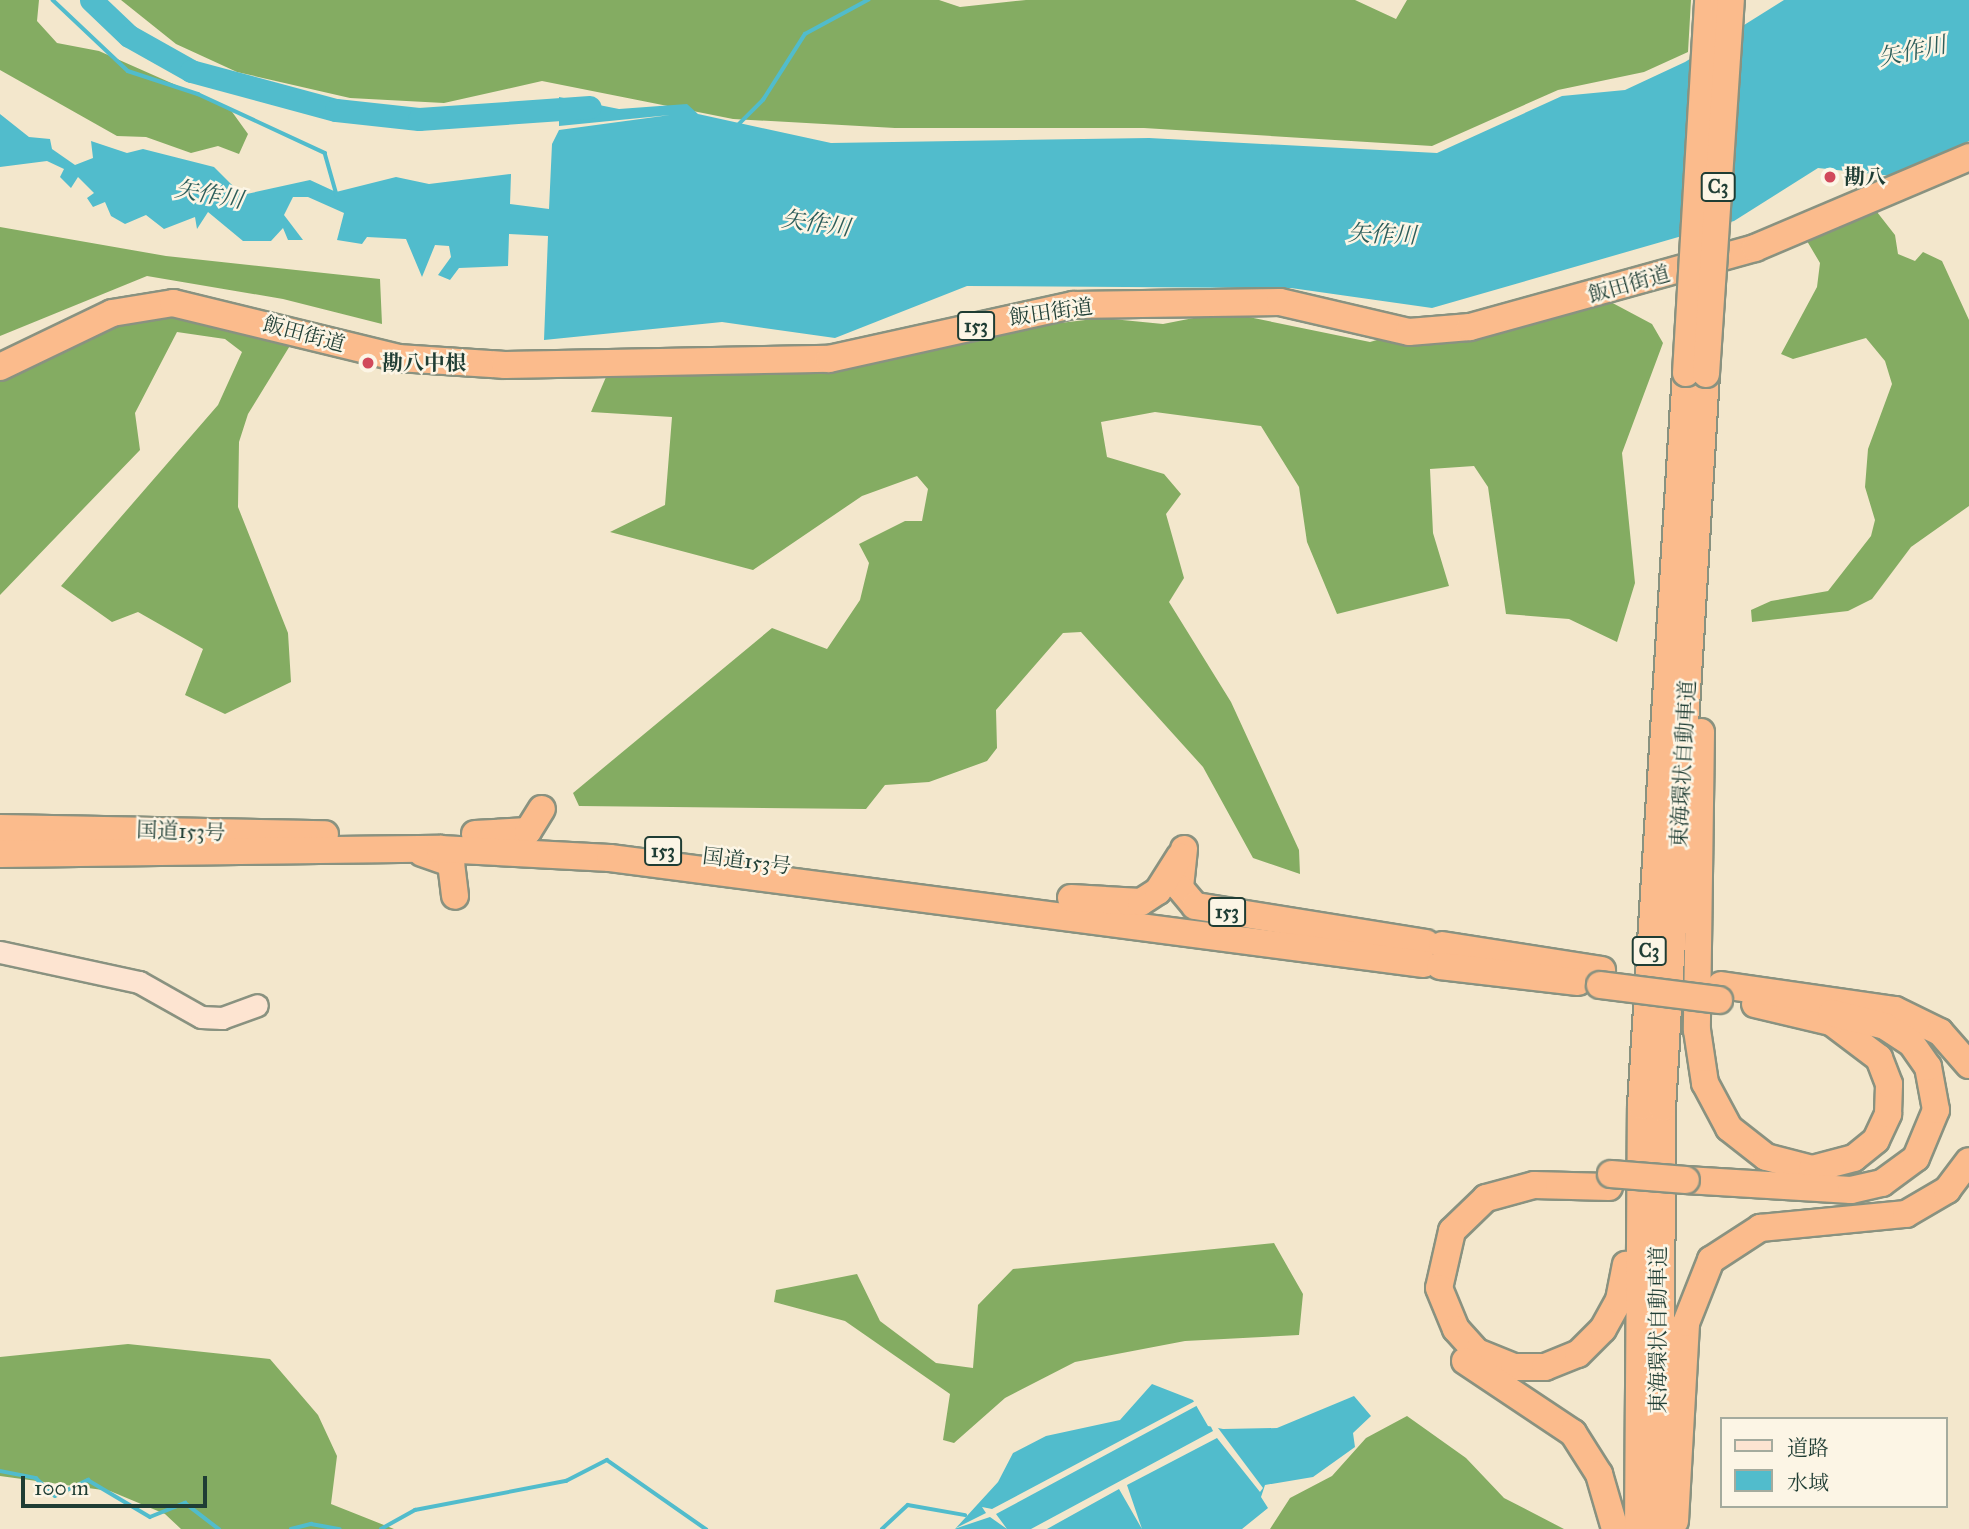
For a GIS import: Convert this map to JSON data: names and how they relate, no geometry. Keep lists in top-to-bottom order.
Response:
{
  "streets": {
    "highway": [
      "C3",
      "飯田街道",
      "153",
      "東海環状自動車道",
      "国道153号"
    ]
  },
  "crossings": [
    ["153", "国道153号"]
  ],
  "water": ["矢作川"],
  "places": ["勘八", "勘八中根"],
  "legend": ["道路", "水域"],
  "scale_bar": "100 m"
}
